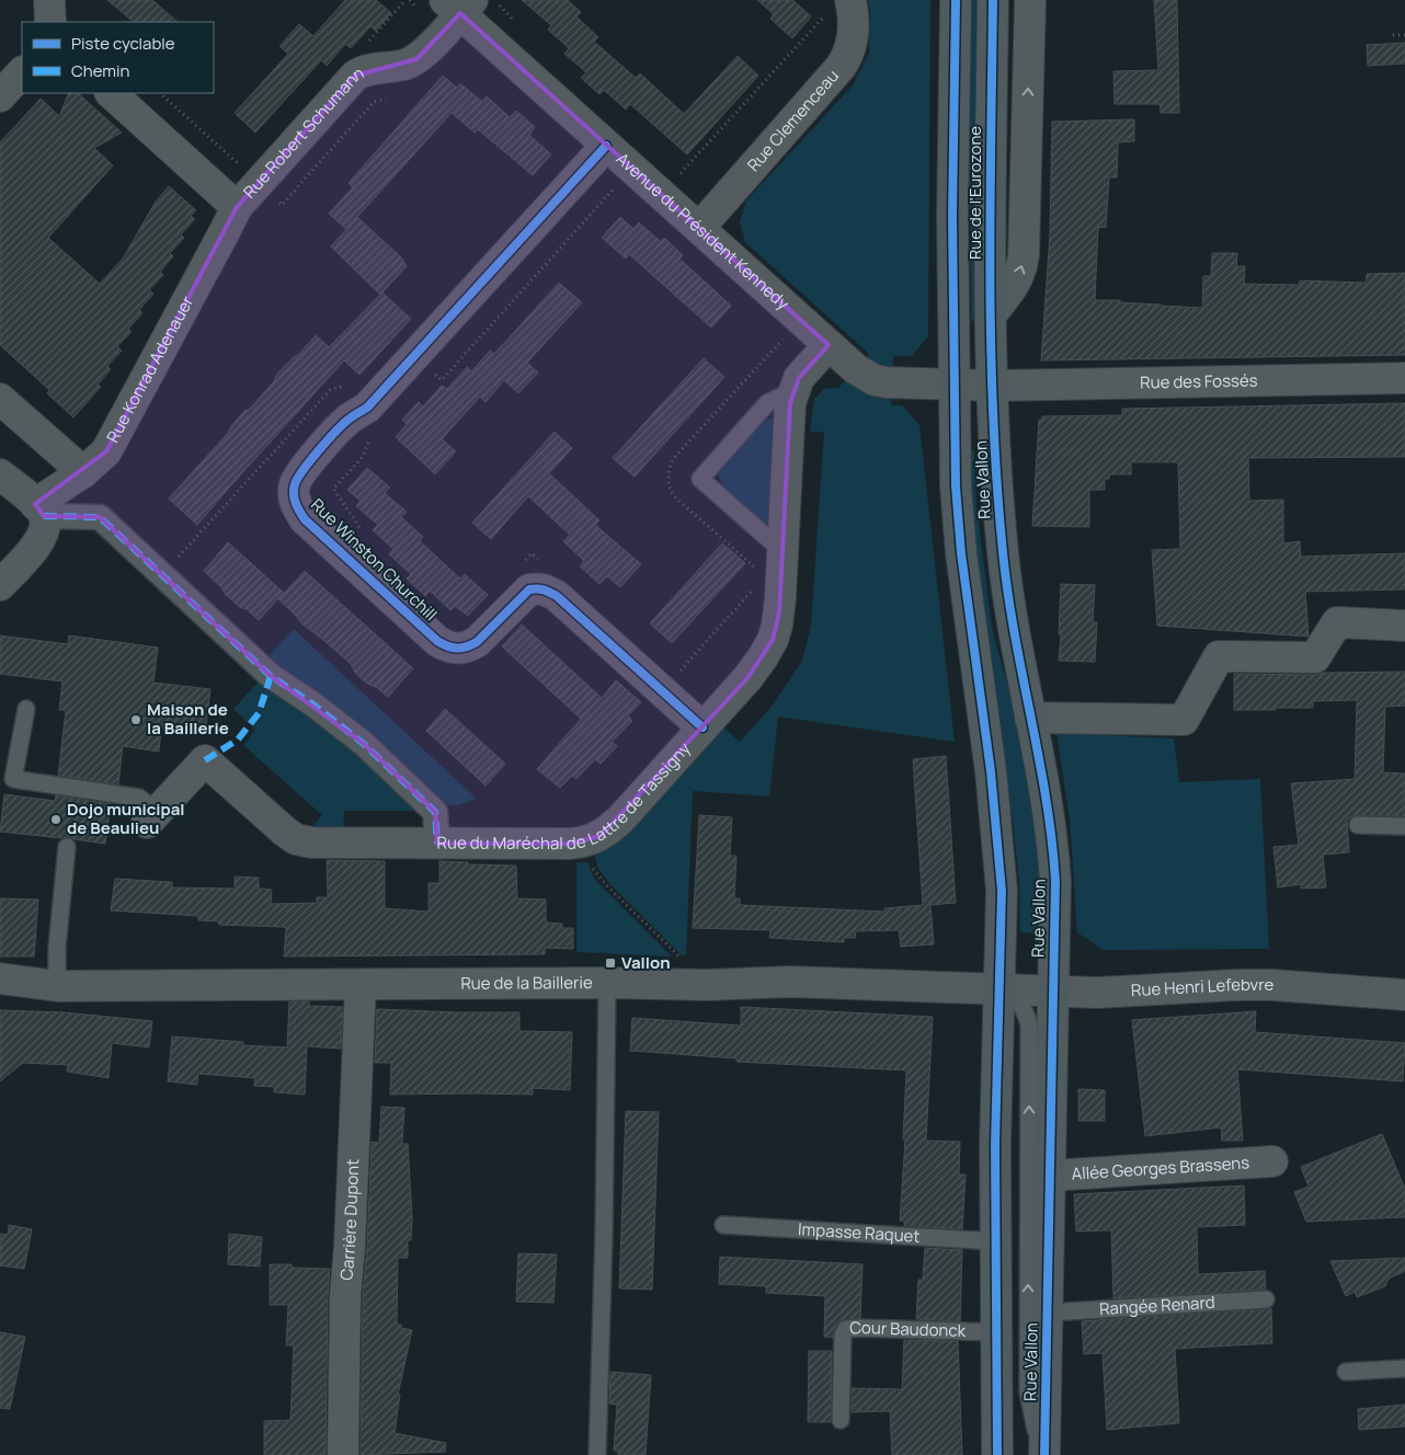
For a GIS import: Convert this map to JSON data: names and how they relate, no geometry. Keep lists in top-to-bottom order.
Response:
{
  "streets": {
    "main road": ["Rue de l'Eurozone", "Rue Vallon"],
    "street": [
      "Rue Clemenceau",
      "Rue Robert Schumann",
      "Avenue du Président Kennedy",
      "Rue Konrad Adenauer",
      "Rue des Fossés",
      "Rue Winston Churchill",
      "Rue du Maréchal de Lattre de Tassigny",
      "Rue de la Baillerie",
      "Rue Henri Lefebvre",
      "Allée Georges Brassens",
      "Carrière Dupont"
    ],
    "lane": ["Impasse Raquet", "Rangée Renard", "Cour Baudonck"]
  },
  "crossings": [
    ["Rue Clemenceau", "Avenue du Président Kennedy"],
    ["Rue Robert Schumann", "Avenue du Président Kennedy"],
    ["Rue Robert Schumann", "Rue Konrad Adenauer"],
    ["Rue de l'Eurozone", "Avenue du Président Kennedy"],
    ["Rue de l'Eurozone", "Rue des Fossés"],
    ["Rue de l'Eurozone", "Rue Vallon"],
    ["Avenue du Président Kennedy", "Rue des Fossés"],
    ["Avenue du Président Kennedy", "Rue Vallon"],
    ["Avenue du Président Kennedy", "Rue Winston Churchill"],
    ["Avenue du Président Kennedy", "Rue du Maréchal de Lattre de Tassigny"],
    ["Rue des Fossés", "Rue Vallon"],
    ["Rue Vallon", "Rue de la Baillerie"],
    ["Rue Vallon", "Rue Henri Lefebvre"],
    ["Rue Vallon", "Allée Georges Brassens"],
    ["Rue Vallon", "Impasse Raquet"],
    ["Rue Vallon", "Rangée Renard"],
    ["Rue Vallon", "Cour Baudonck"],
    ["Rue Winston Churchill", "Rue du Maréchal de Lattre de Tassigny"],
    ["Rue de la Baillerie", "Rue Henri Lefebvre"],
    ["Rue de la Baillerie", "Carrière Dupont"]
  ],
  "places": {
    "other": ["Maison de la Baillerie", "Dojo municipal de Beaulieu"],
    "transit": ["Vallon"]
  },
  "legend": ["Piste cyclable", "Chemin"]
}
